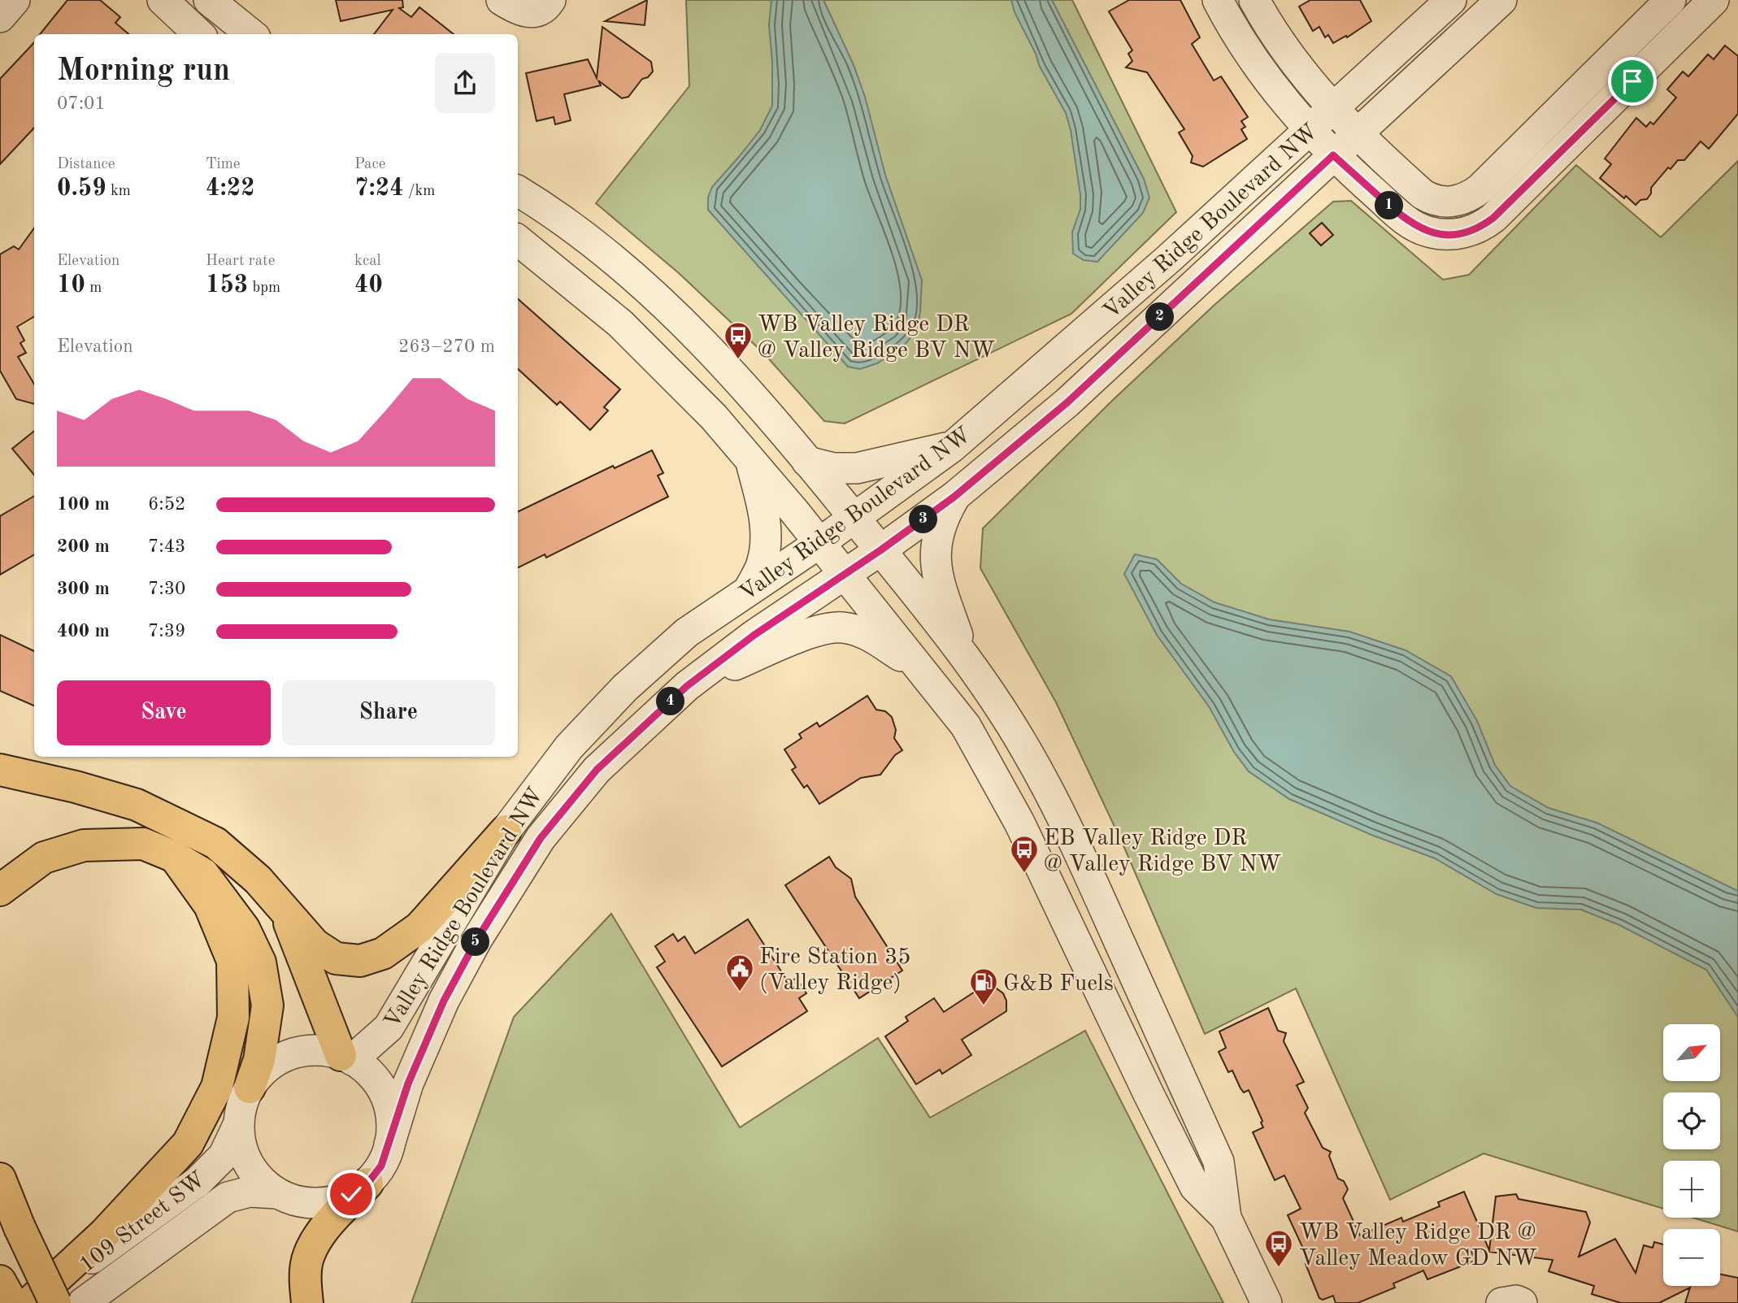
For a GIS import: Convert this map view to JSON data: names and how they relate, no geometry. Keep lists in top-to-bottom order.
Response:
{
  "streets": {
    "street": ["Valley Ridge Boulevard NW", "109 Street SW"]
  },
  "crossings": [
    ["Valley Ridge Boulevard NW", "109 Street SW"]
  ],
  "places": {
    "bus stop": ["WB Valley Ridge DR @ Valley Ridge BV NW", "EB Valley Ridge DR @ Valley Ridge BV NW", "WB Valley Ridge DR @ Valley Meadow GD NW"],
    "public building": ["Fire Station 35 (Valley Ridge)"],
    "fuel station": ["G&B Fuels"]
  },
  "north": "top right",
  "page": {
    "heading": ["Morning run", "07:01"],
    "stats": [
      ["Distance", "0.59 km"],
      ["Time", "4:22"],
      ["Pace", "7:24 /km"],
      ["Elevation", "10 m"],
      ["Heart rate", "153 bpm"],
      ["kcal", "40"]
    ],
    "pins": [
      "1",
      "2",
      "3",
      "4",
      "5"
    ],
    "chart": ["Elevation", "263–270 m"],
    "list": [
      {
        "name": "100 m",
        "note": "6:52"
      },
      {
        "name": "200 m",
        "note": "7:43"
      },
      {
        "name": "300 m",
        "note": "7:30"
      },
      {
        "name": "400 m",
        "note": "7:39"
      }
    ],
    "buttons": ["Save", "Share"],
    "map_buttons": ["+", "−"]
  }
}
